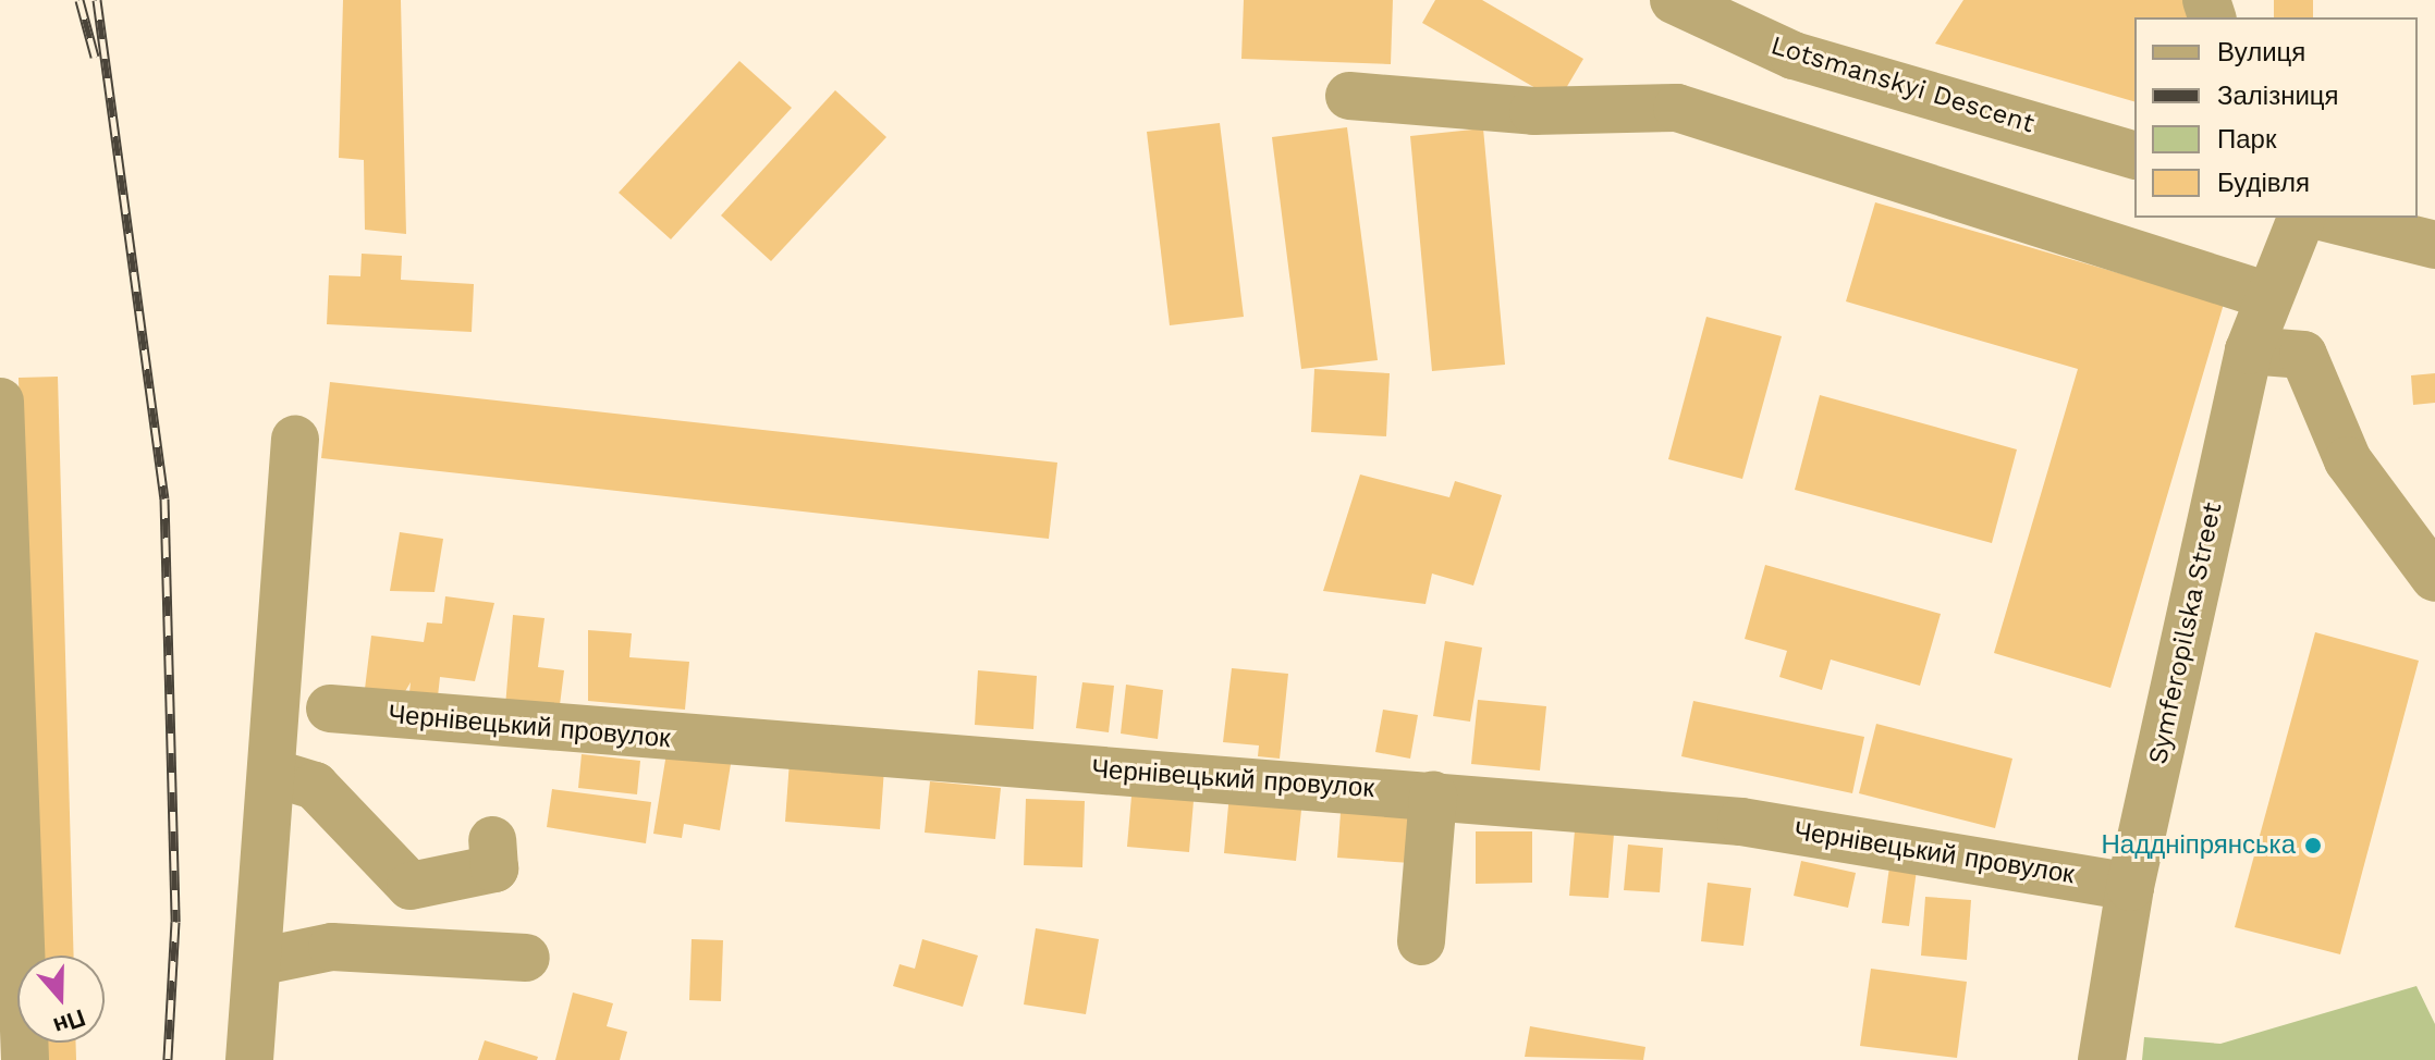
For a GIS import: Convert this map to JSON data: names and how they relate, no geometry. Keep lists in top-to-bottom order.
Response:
{
  "streets": {
    "street": ["Lotsmanskyi Descent", "Symferopilska Street", "Чернівецький провулок"]
  },
  "crossings": [
    ["Symferopilska Street", "Чернівецький провулок"]
  ],
  "places": ["Наддніпрянська"],
  "legend": [
    "Вулиця",
    "Залізниця",
    "Парк",
    "Будівля"
  ],
  "north": "bottom"
}
